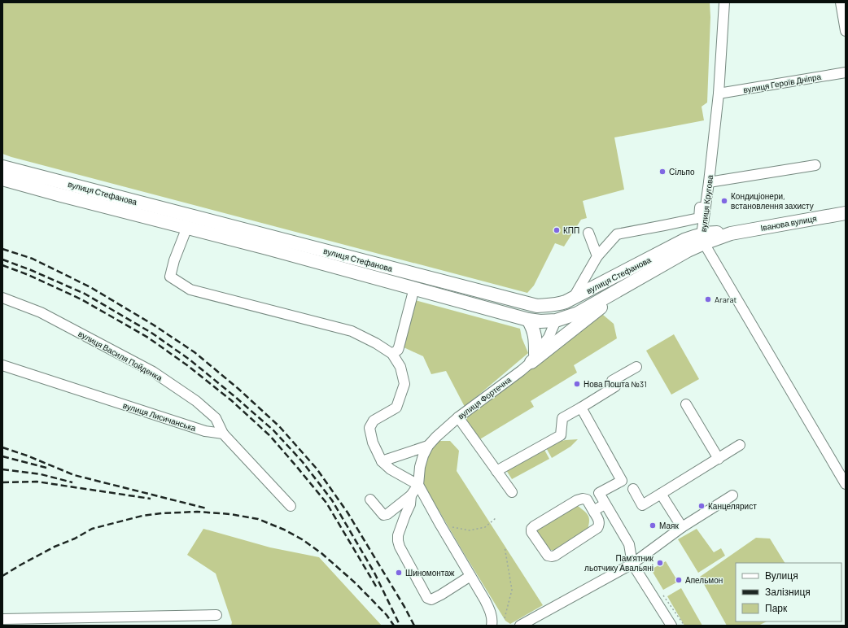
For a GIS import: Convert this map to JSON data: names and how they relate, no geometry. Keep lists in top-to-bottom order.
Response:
{
  "streets": {
    "main road": ["вулиця Стефанова", "Іванова вулиця"],
    "street": [
      "вулиця Героїв Дніпра",
      "вулиця Кругова",
      "вулиця Василя Пойденка",
      "вулиця Фортечна",
      "вулиця Лисичанська"
    ]
  },
  "crossings": [
    ["вулиця Героїв Дніпра", "вулиця Кругова"],
    ["вулиця Стефанова", "вулиця Кругова"],
    ["вулиця Стефанова", "Іванова вулиця"],
    ["вулиця Стефанова", "вулиця Фортечна"],
    ["вулиця Кругова", "Іванова вулиця"],
    ["вулиця Василя Пойденка", "вулиця Лисичанська"]
  ],
  "places": [
    "Сільпо",
    "Кондиціонери, встановлення захисту",
    "КПП",
    "Ararat",
    "Нова Пошта №31",
    "Канцелярист",
    "Маяк",
    "Пам'ятник льотчику Авальяні",
    "Шиномонтаж",
    "Апельмон"
  ],
  "legend": ["Вулиця", "Залізниця", "Парк"]
}
